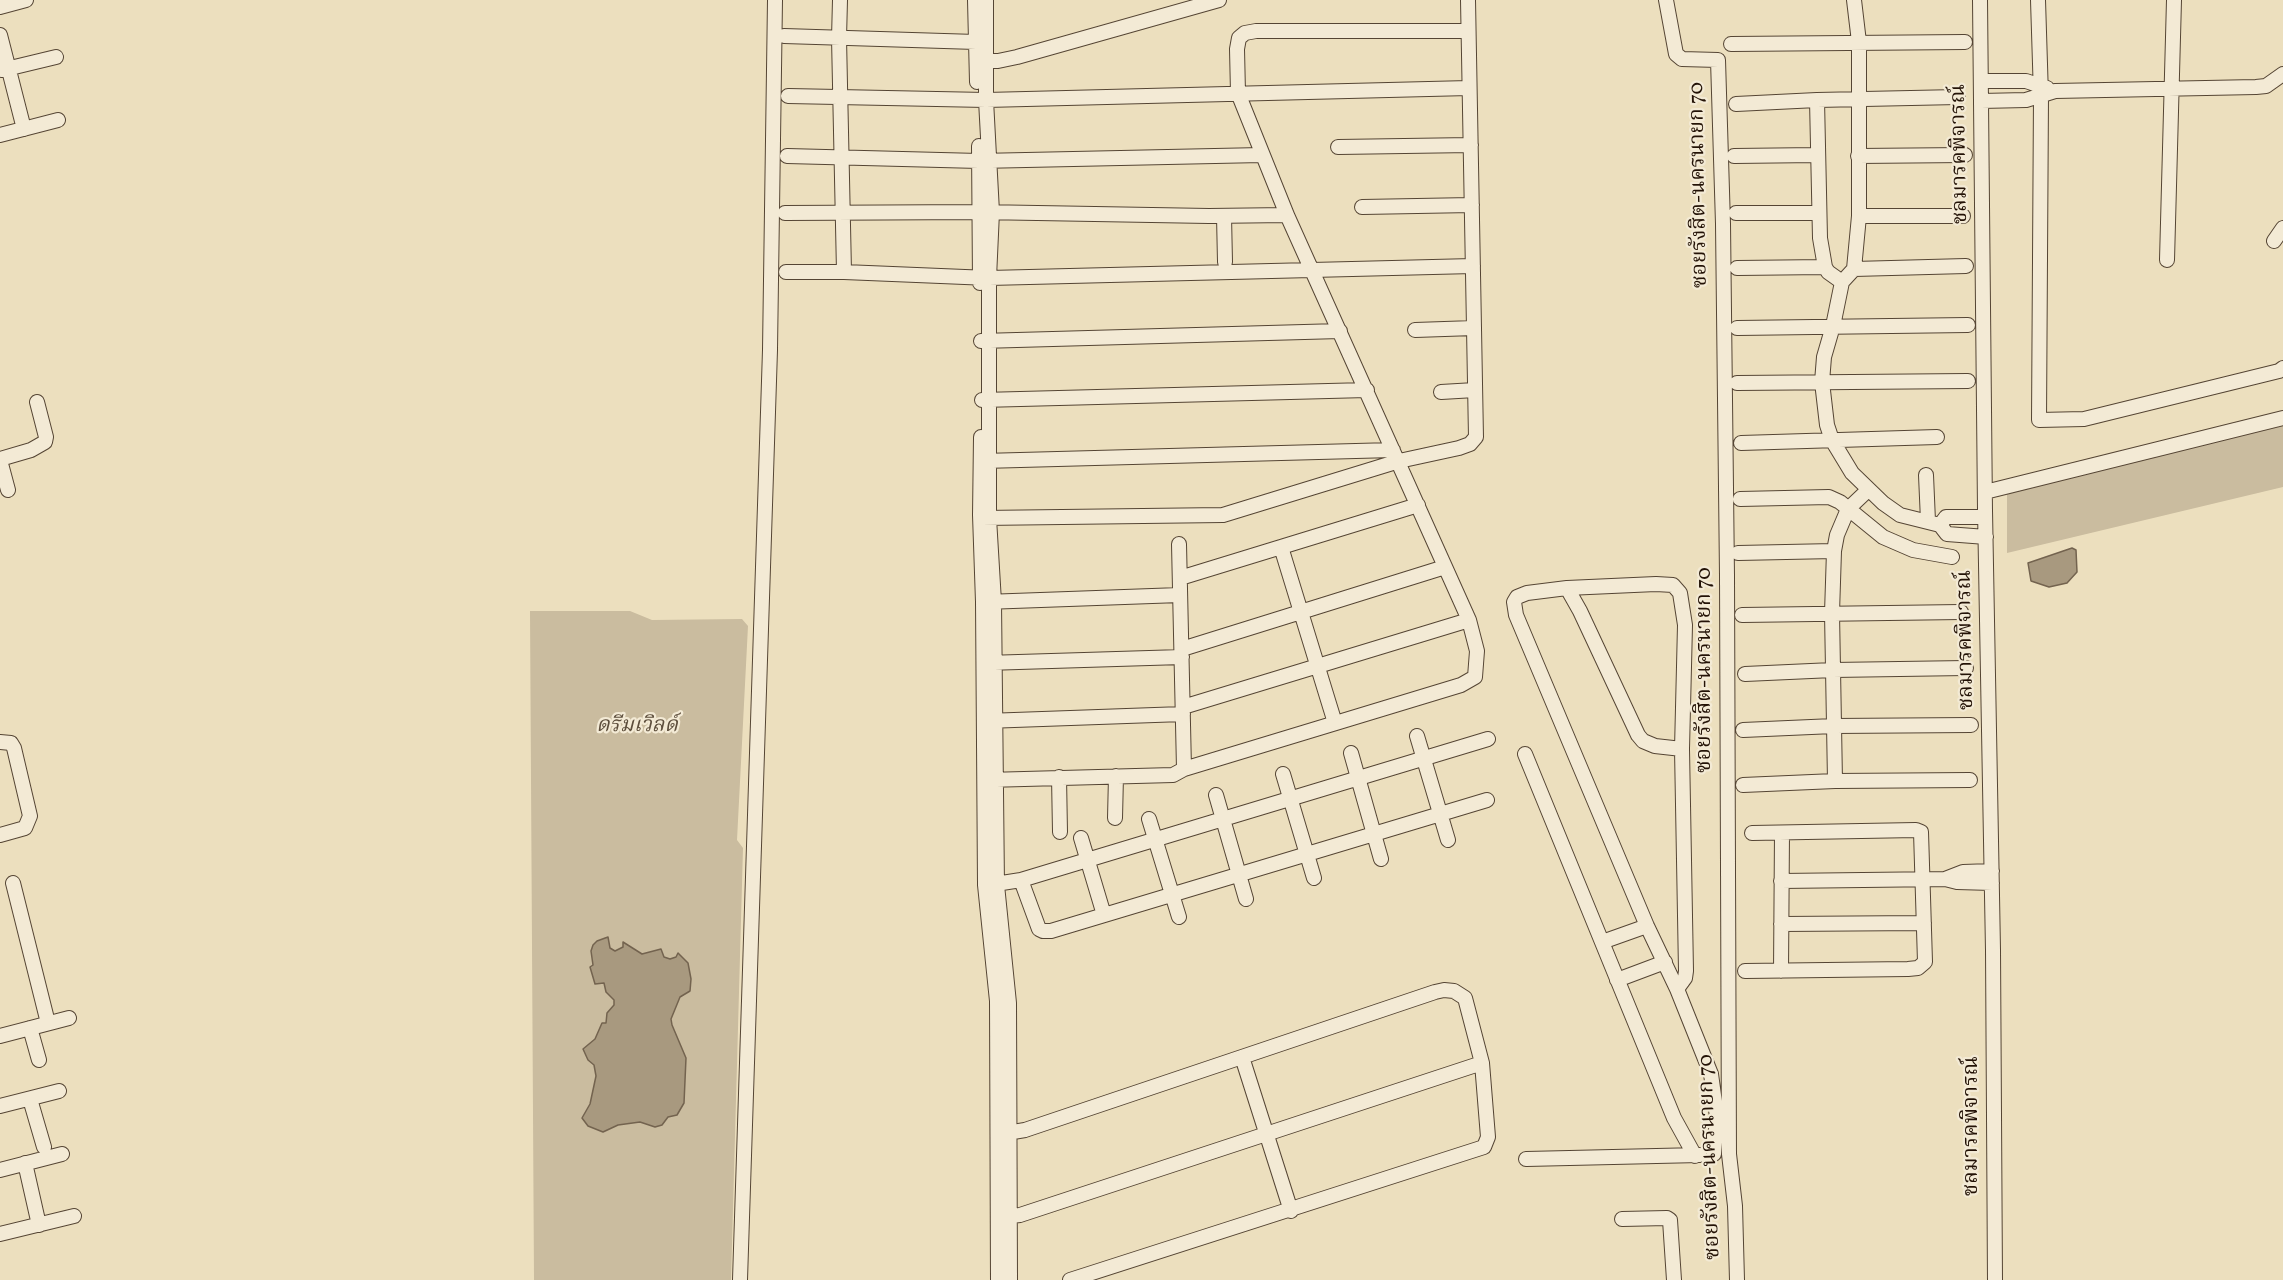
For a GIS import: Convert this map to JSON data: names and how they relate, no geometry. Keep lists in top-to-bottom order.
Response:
{
  "streets": {
    "street": ["ชลมารคพิจารณ์", "ซอยรังสิต-นครนายก 70"]
  },
  "parks": ["ดรีมเวิลด์"]
}
